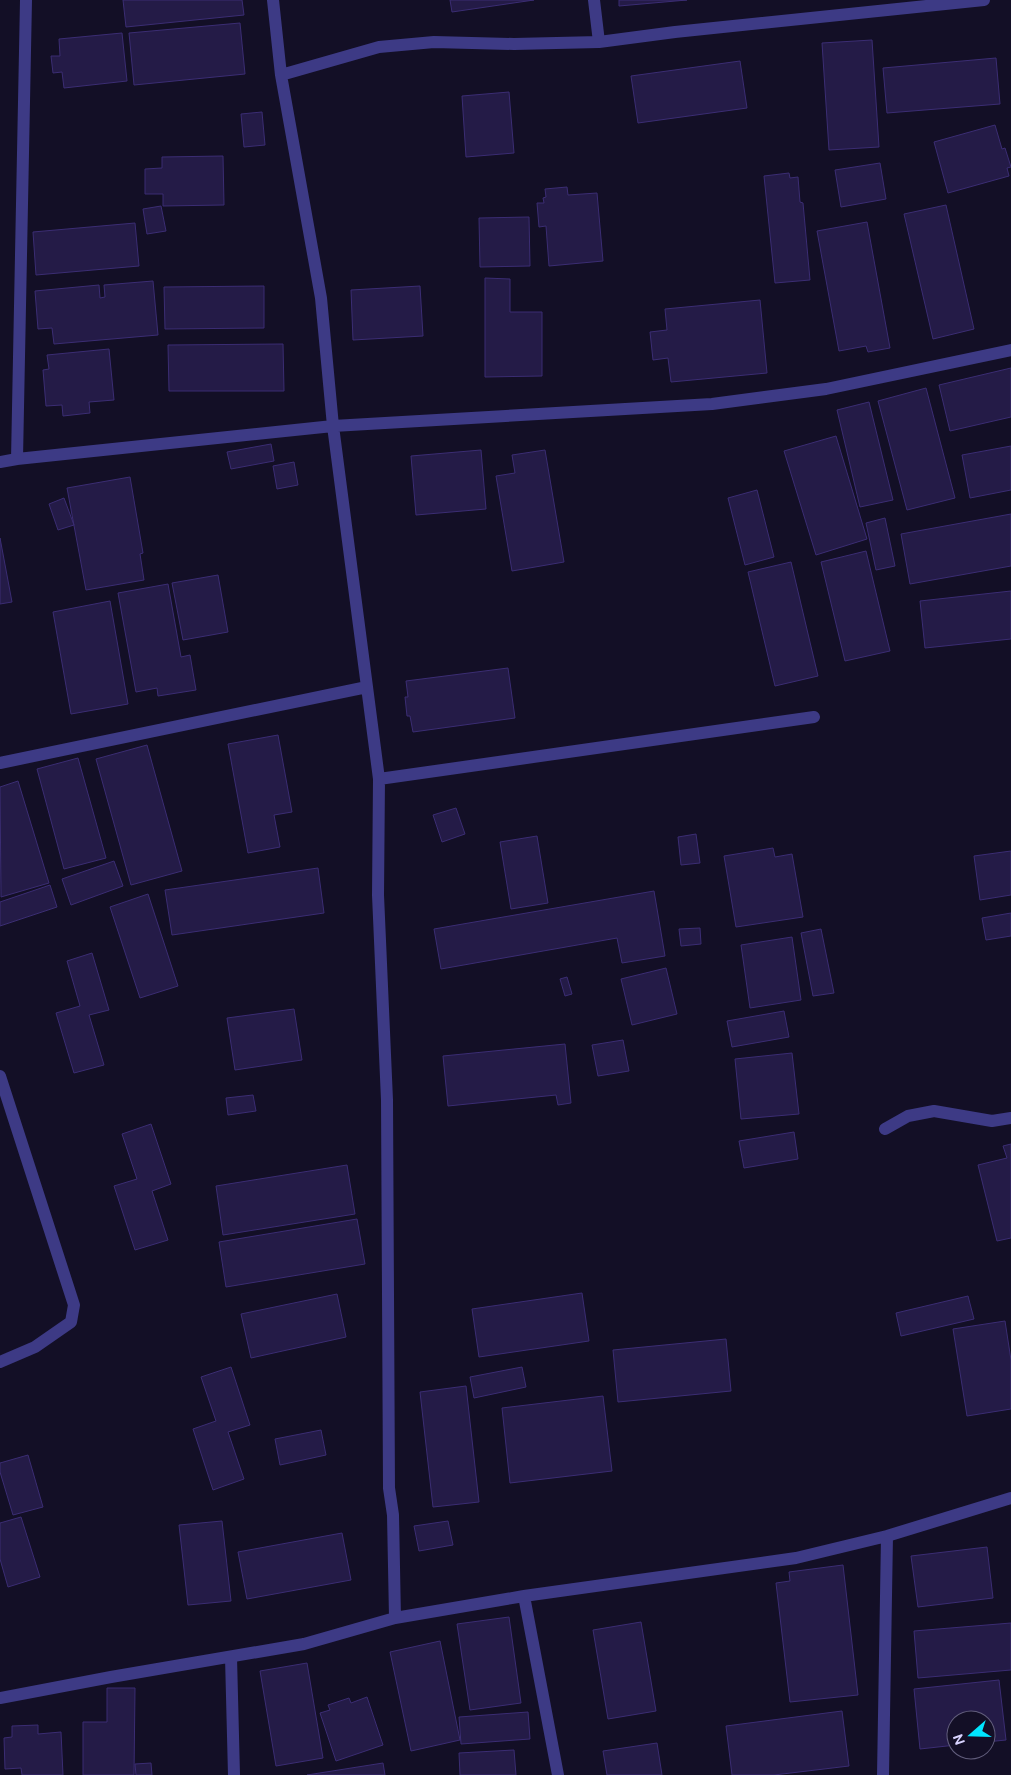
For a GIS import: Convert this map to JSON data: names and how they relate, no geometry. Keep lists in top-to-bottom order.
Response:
{
  "north": "left"
}
